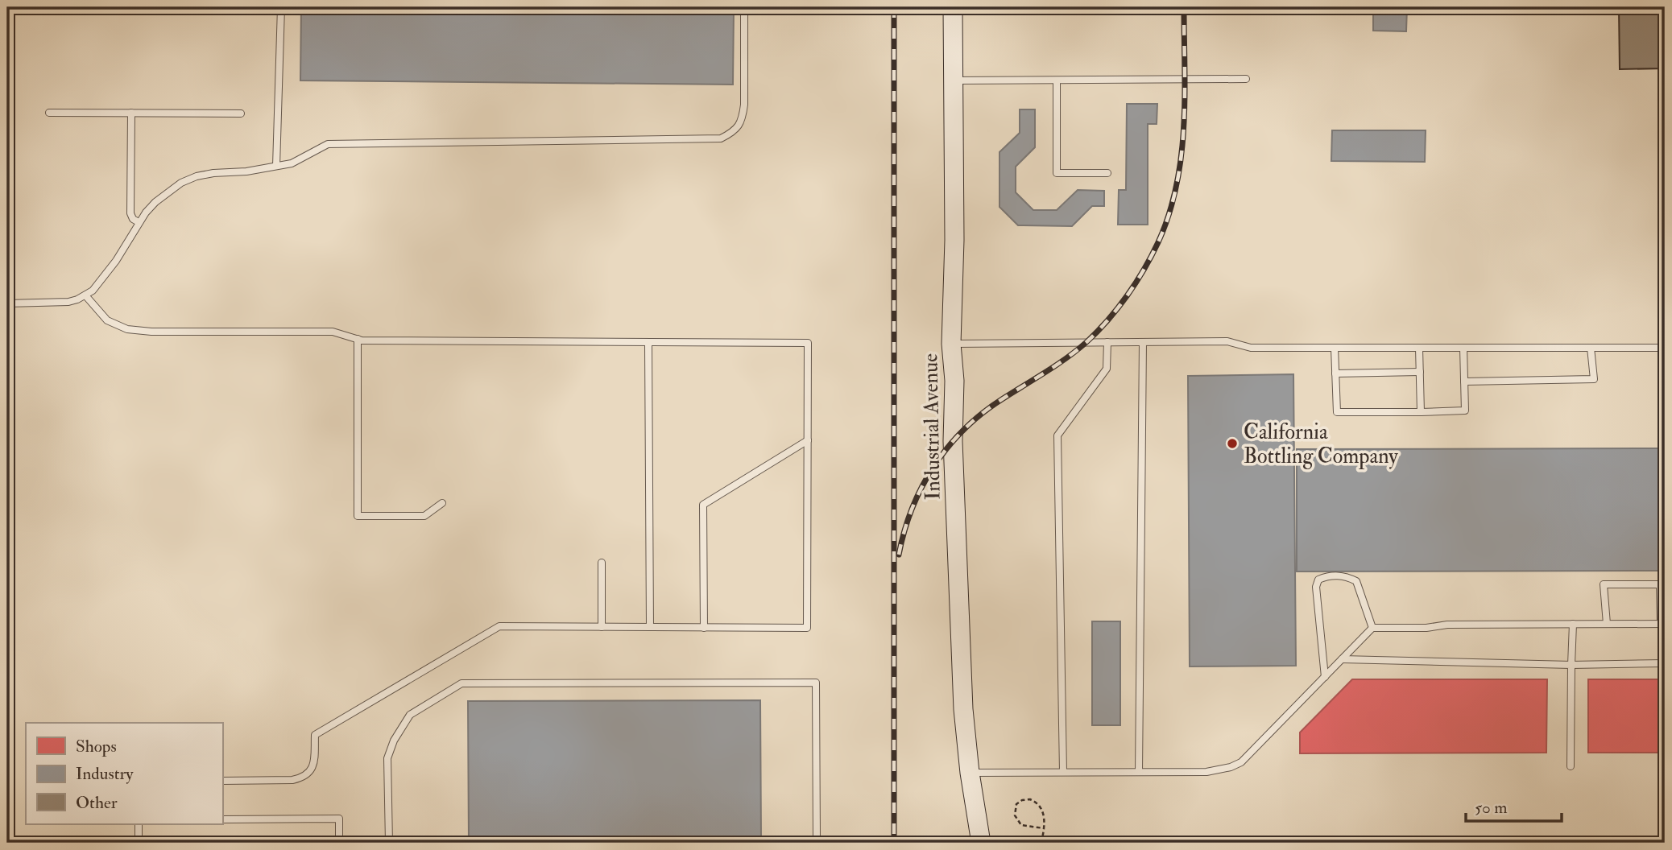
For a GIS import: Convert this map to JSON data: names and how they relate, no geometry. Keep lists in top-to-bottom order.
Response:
{
  "streets": {
    "street": ["Industrial Avenue"]
  },
  "places": ["California Bottling Company"],
  "legend": ["Shops", "Industry", "Other"],
  "scale_bar": "50 m"
}
